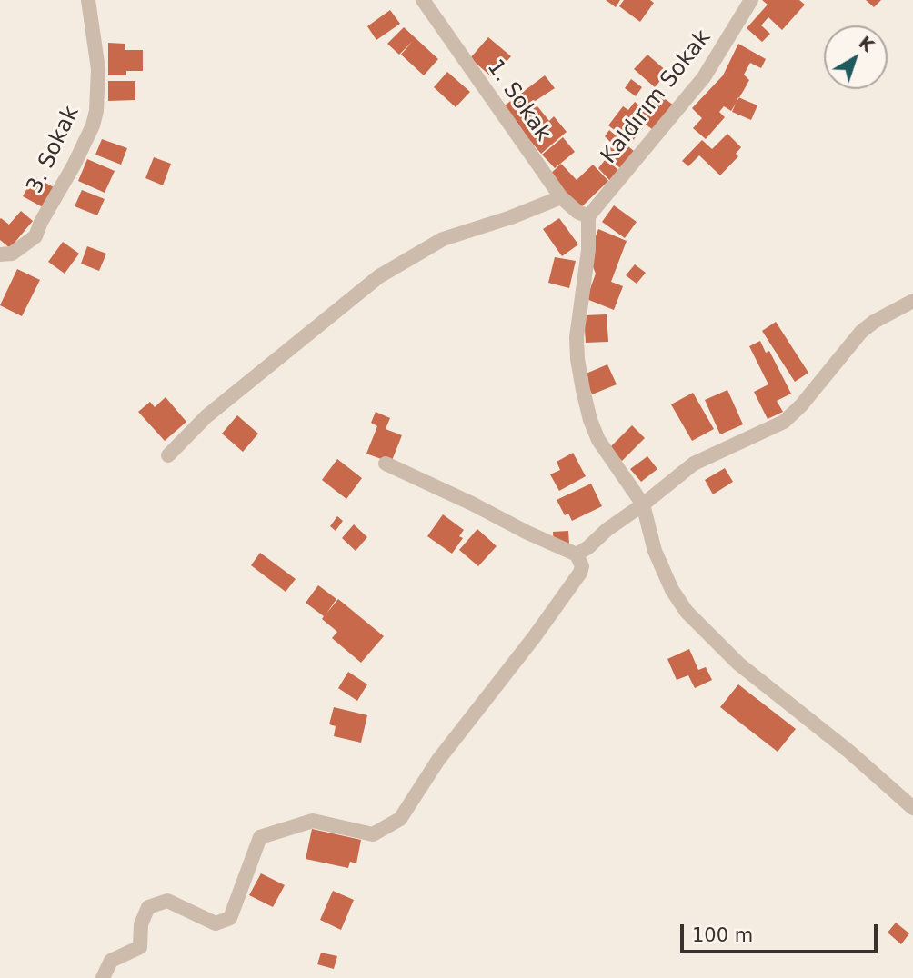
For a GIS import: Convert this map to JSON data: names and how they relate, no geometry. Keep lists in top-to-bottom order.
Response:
{
  "streets": {
    "street": ["Kaldırım Sokak", "1. Sokak", "3. Sokak"]
  },
  "crossings": [
    ["Kaldırım Sokak", "1. Sokak"]
  ],
  "scale_bar": "100 m",
  "north": "top right"
}
